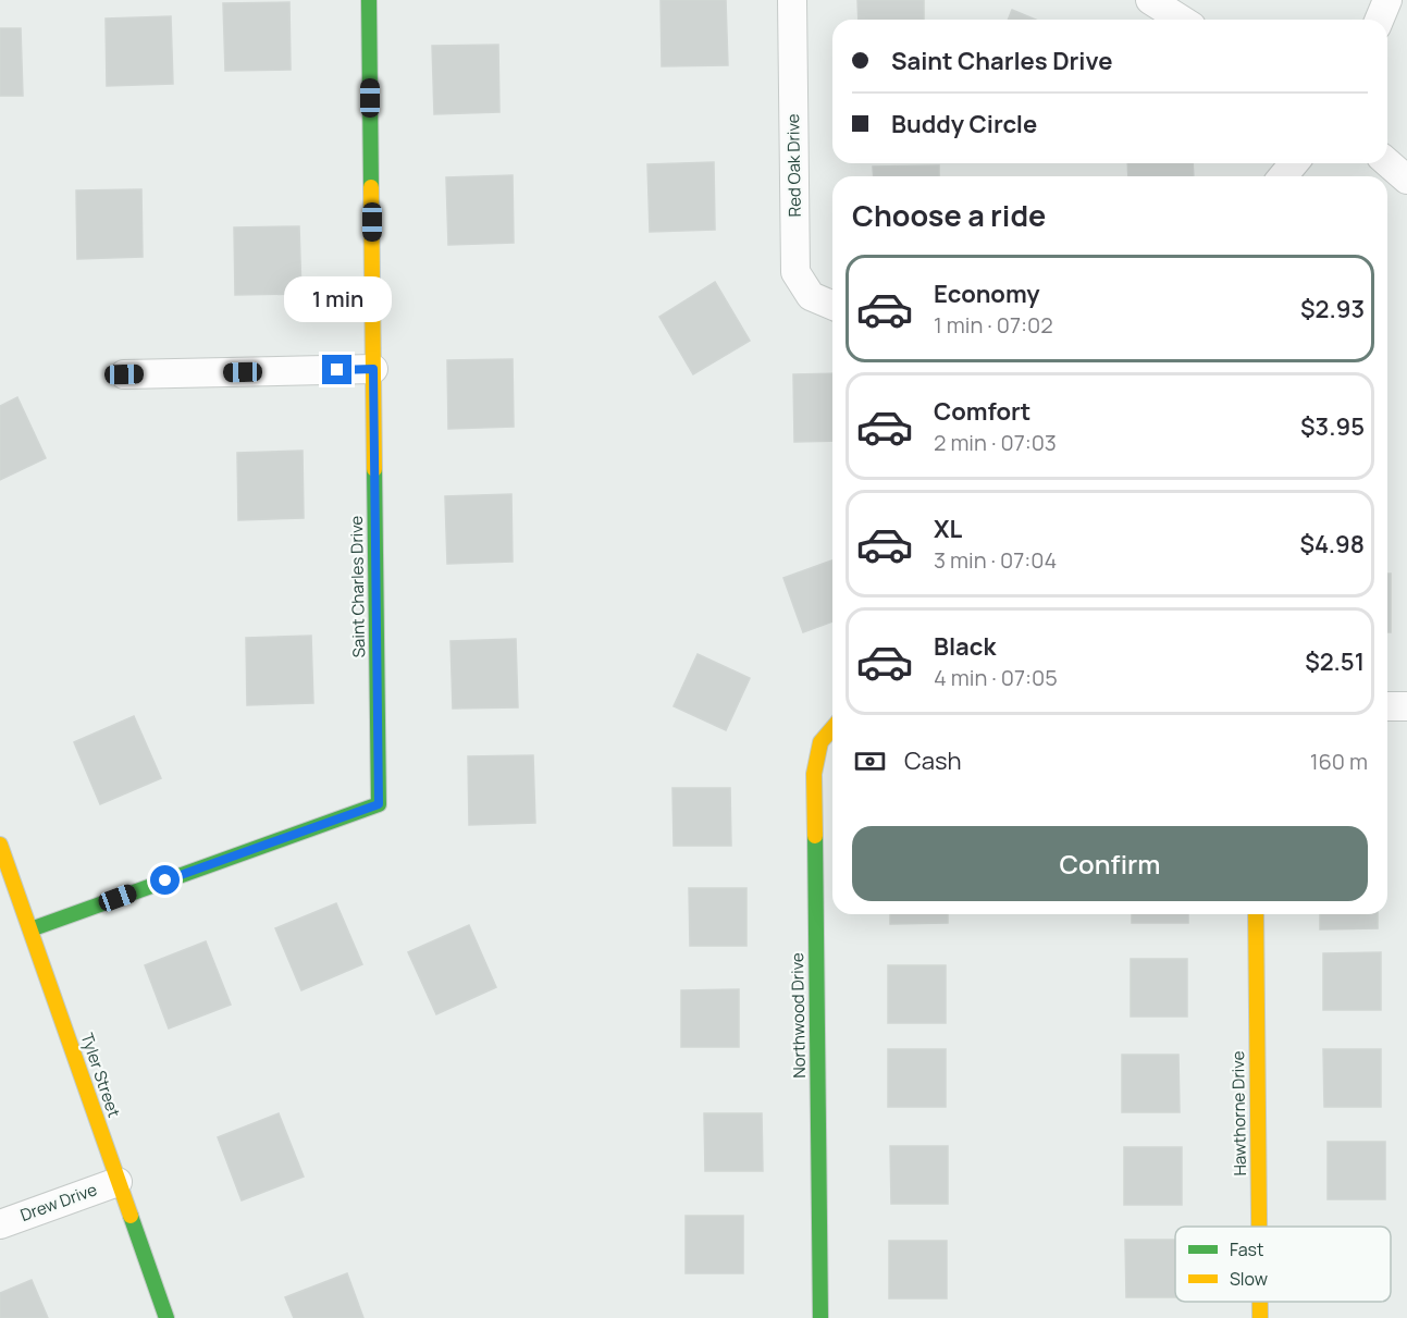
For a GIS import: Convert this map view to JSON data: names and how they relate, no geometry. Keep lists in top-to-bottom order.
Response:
{
  "streets": {
    "street": [
      "Red Oak Drive",
      "Saint Charles Drive",
      "Northwood Drive",
      "Tyler Street",
      "Hawthorne Drive",
      "Drew Drive"
    ]
  },
  "crossings": [
    ["Saint Charles Drive", "Tyler Street"],
    ["Tyler Street", "Drew Drive"]
  ],
  "legend": ["Fast", "Slow"],
  "page": {
    "banner": ["Saint Charles Drive", "Buddy Circle"],
    "heading": "Choose a ride",
    "list": [
      {
        "name": "Economy",
        "note": "1 min · 07:02",
        "value": "$2.93"
      },
      {
        "name": "Comfort",
        "note": "2 min · 07:03",
        "value": "$3.95"
      },
      {
        "name": "XL",
        "note": "3 min · 07:04",
        "value": "$4.98"
      },
      {
        "name": "Black",
        "note": "4 min · 07:05",
        "value": "$2.51"
      }
    ],
    "bubble": "1 min",
    "pay": ["Cash", "160 m"],
    "buttons": "Confirm"
  }
}
